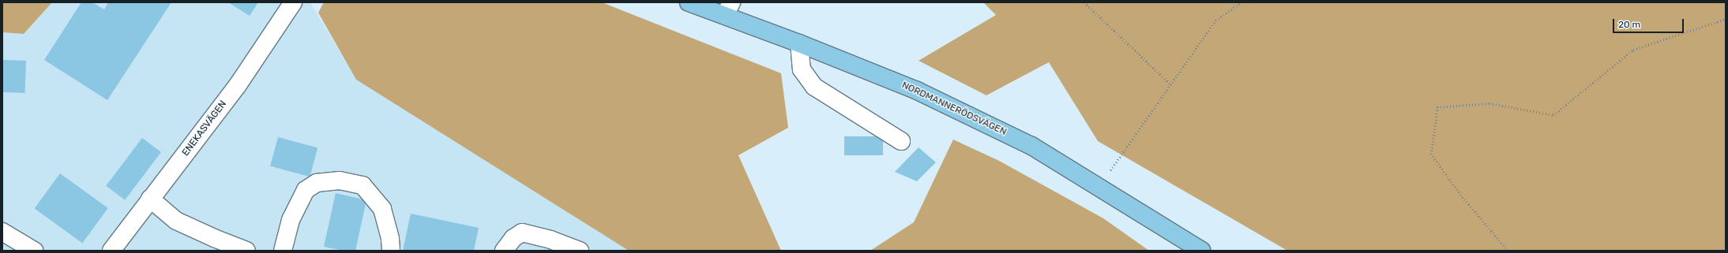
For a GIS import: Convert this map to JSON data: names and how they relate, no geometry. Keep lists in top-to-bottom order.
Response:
{
  "streets": {
    "main road": ["NORDMANNERÖDSVÄGEN"],
    "street": ["ENEKASVÄGEN"]
  },
  "scale_bar": "20 m"
}
